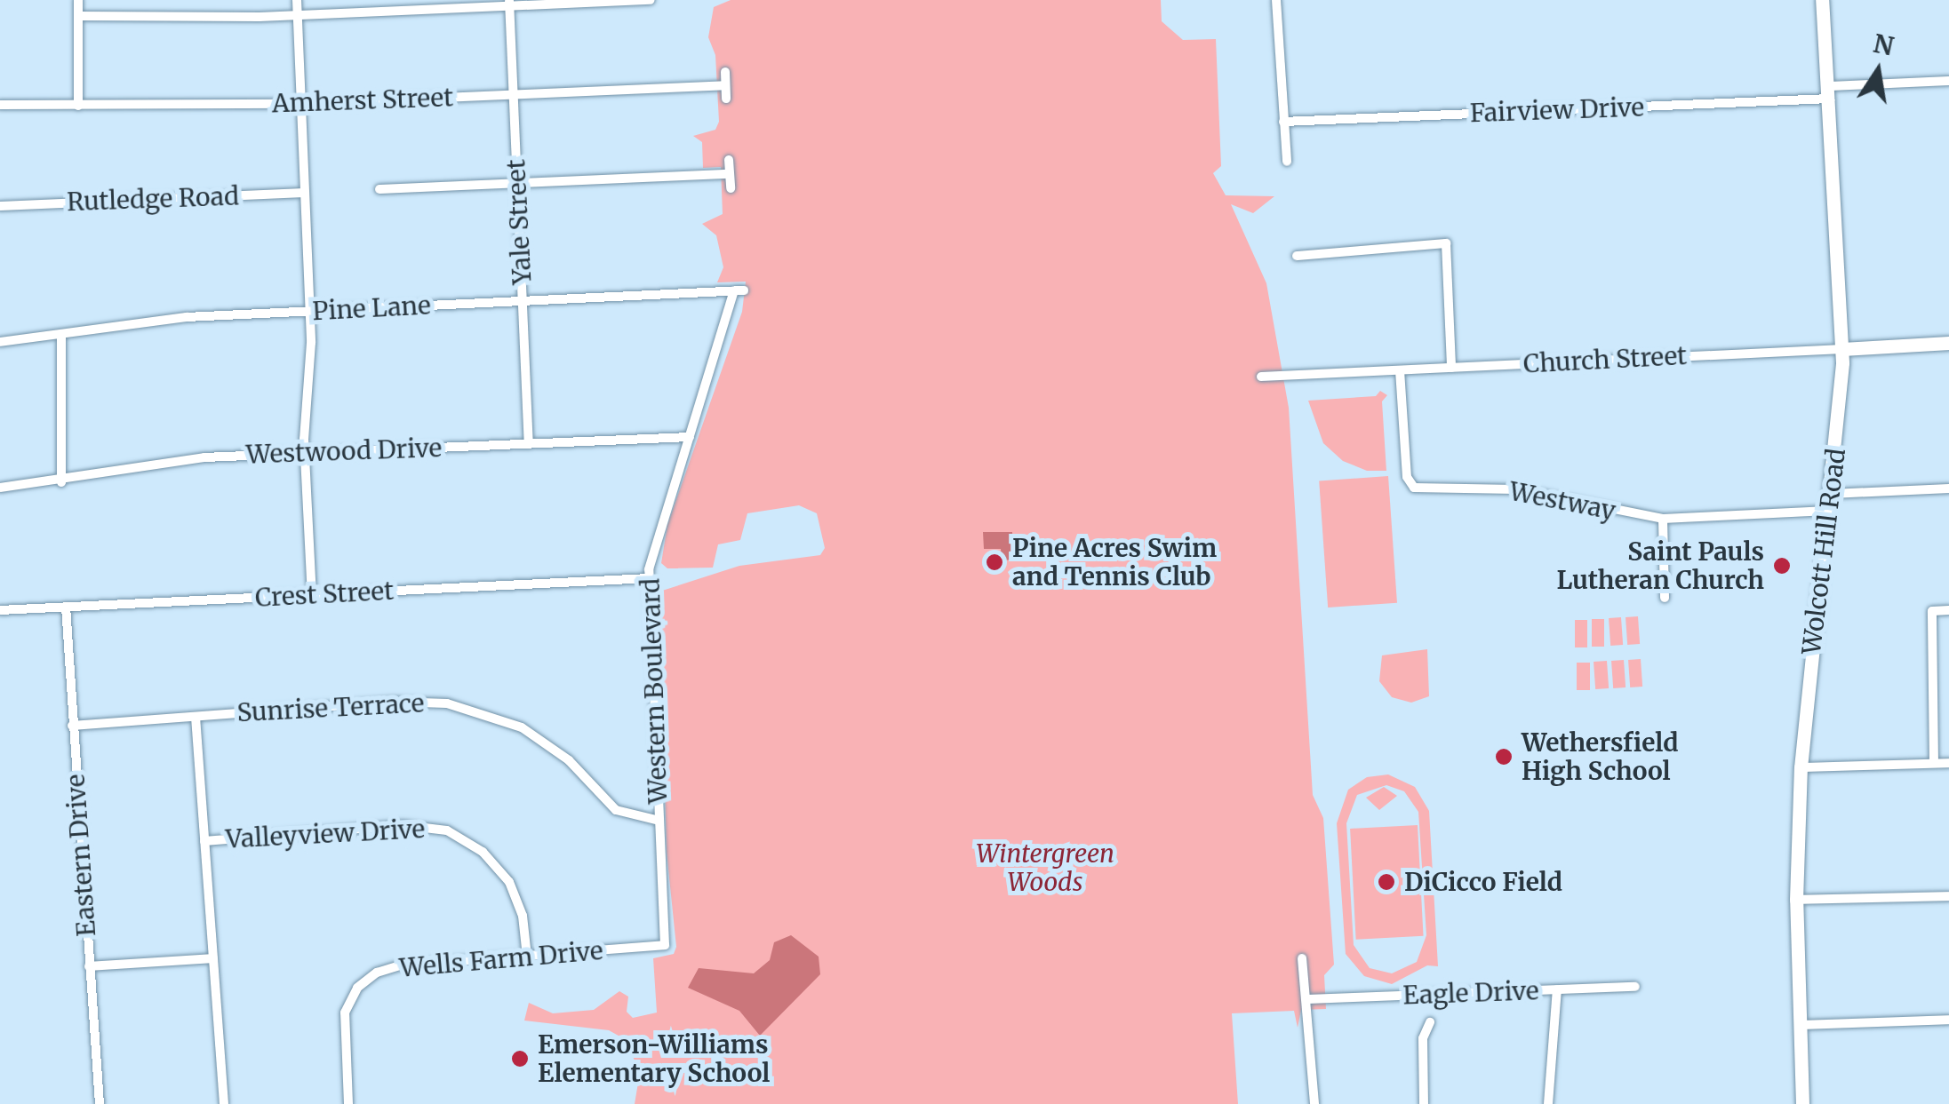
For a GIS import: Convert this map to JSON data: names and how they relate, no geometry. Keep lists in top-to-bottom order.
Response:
{
  "streets": {
    "street": [
      "Amherst Street",
      "Fairview Drive",
      "Rutledge Road",
      "Yale Street",
      "Pine Lane",
      "Church Street",
      "Westwood Drive",
      "Westway",
      "Wolcott Hill Road",
      "Crest Street",
      "Western Boulevard",
      "Sunrise Terrace",
      "Valleyview Drive",
      "Eastern Drive",
      "Wells Farm Drive",
      "Eagle Drive"
    ]
  },
  "crossings": [
    ["Amherst Street", "Yale Street"],
    ["Fairview Drive", "Wolcott Hill Road"],
    ["Yale Street", "Pine Lane"],
    ["Yale Street", "Westwood Drive"],
    ["Pine Lane", "Western Boulevard"],
    ["Church Street", "Westway"],
    ["Church Street", "Wolcott Hill Road"],
    ["Westwood Drive", "Western Boulevard"],
    ["Westway", "Wolcott Hill Road"],
    ["Crest Street", "Western Boulevard"],
    ["Crest Street", "Eastern Drive"],
    ["Western Boulevard", "Sunrise Terrace"],
    ["Western Boulevard", "Wells Farm Drive"],
    ["Sunrise Terrace", "Eastern Drive"],
    ["Valleyview Drive", "Wells Farm Drive"]
  ],
  "parks": ["Wintergreen Woods"],
  "places": [
    "Pine Acres Swim and Tennis Club",
    "Saint Pauls Lutheran Church",
    "Wethersfield High School",
    "DiCicco Field",
    "Emerson-Williams Elementary School"
  ],
  "north": "top"
}
